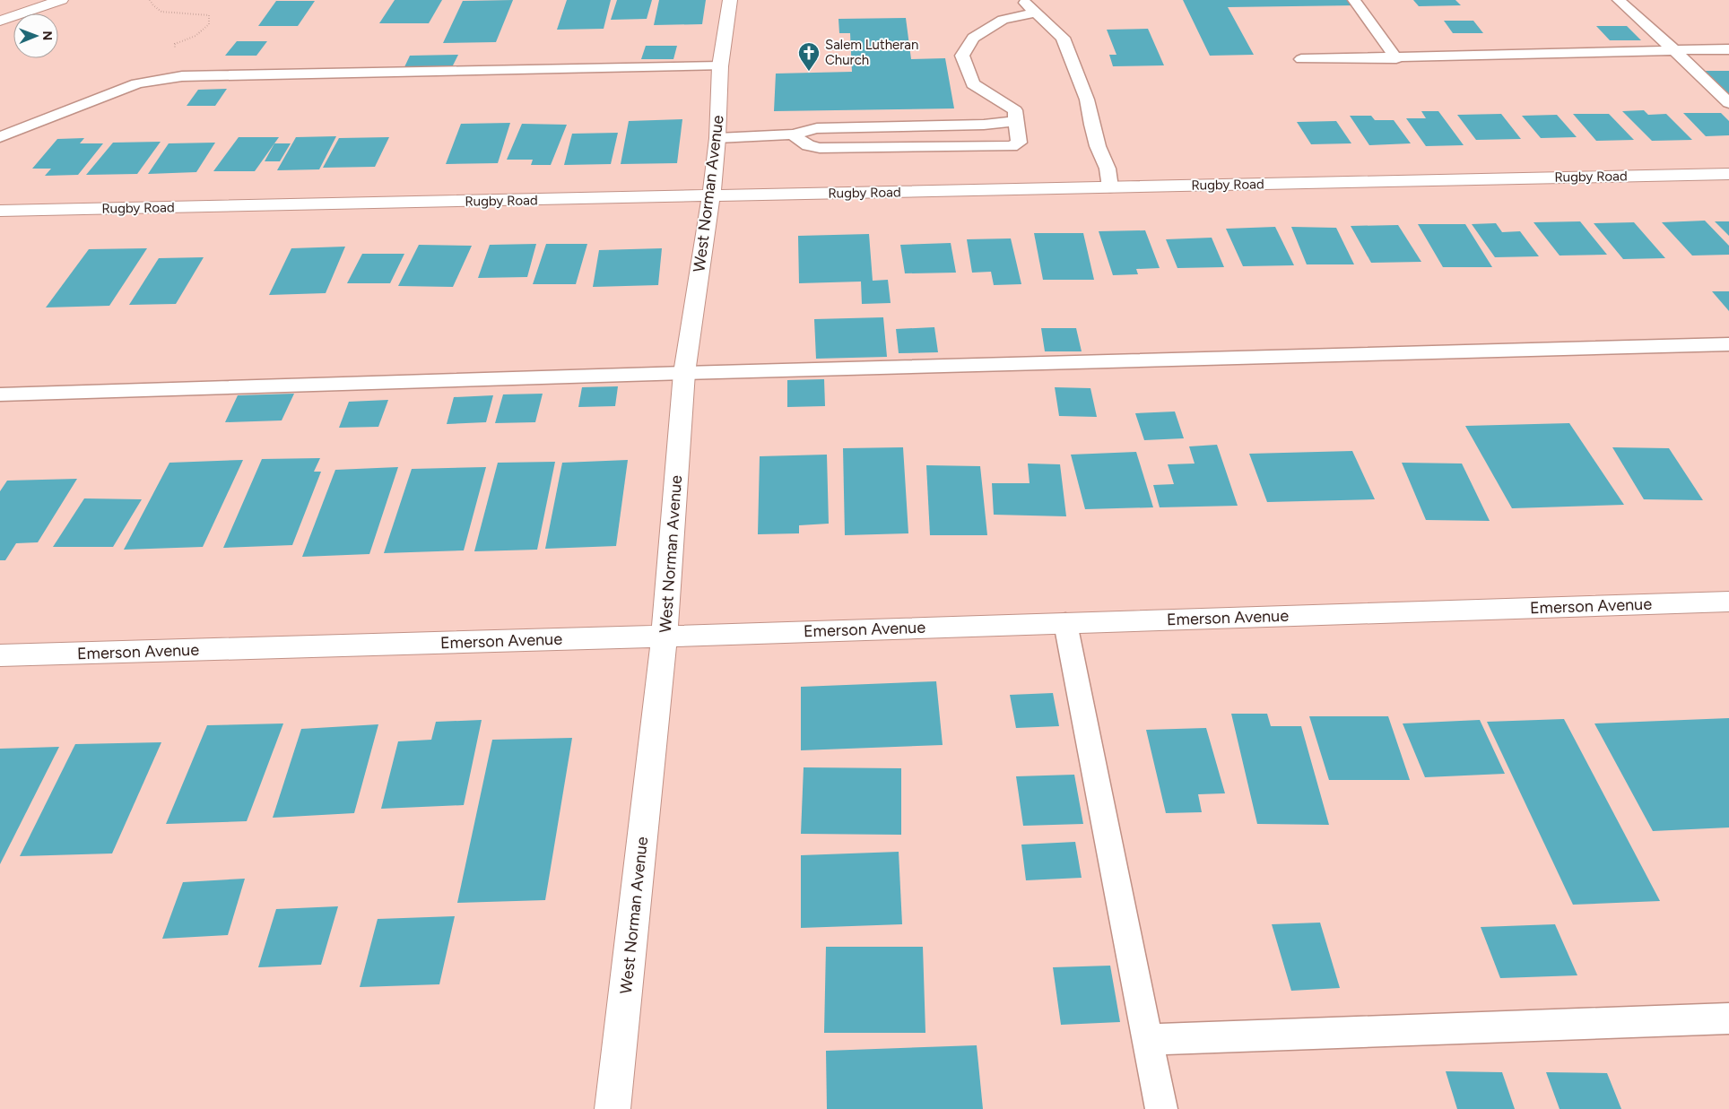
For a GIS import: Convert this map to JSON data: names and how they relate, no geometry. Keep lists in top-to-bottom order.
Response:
{
  "streets": {
    "street": ["Rugby Road", "West Norman Avenue", "Emerson Avenue"]
  },
  "crossings": [
    ["Rugby Road", "West Norman Avenue"],
    ["West Norman Avenue", "Emerson Avenue"]
  ],
  "places": {
    "church": ["Salem Lutheran Church"]
  },
  "north": "right"
}
